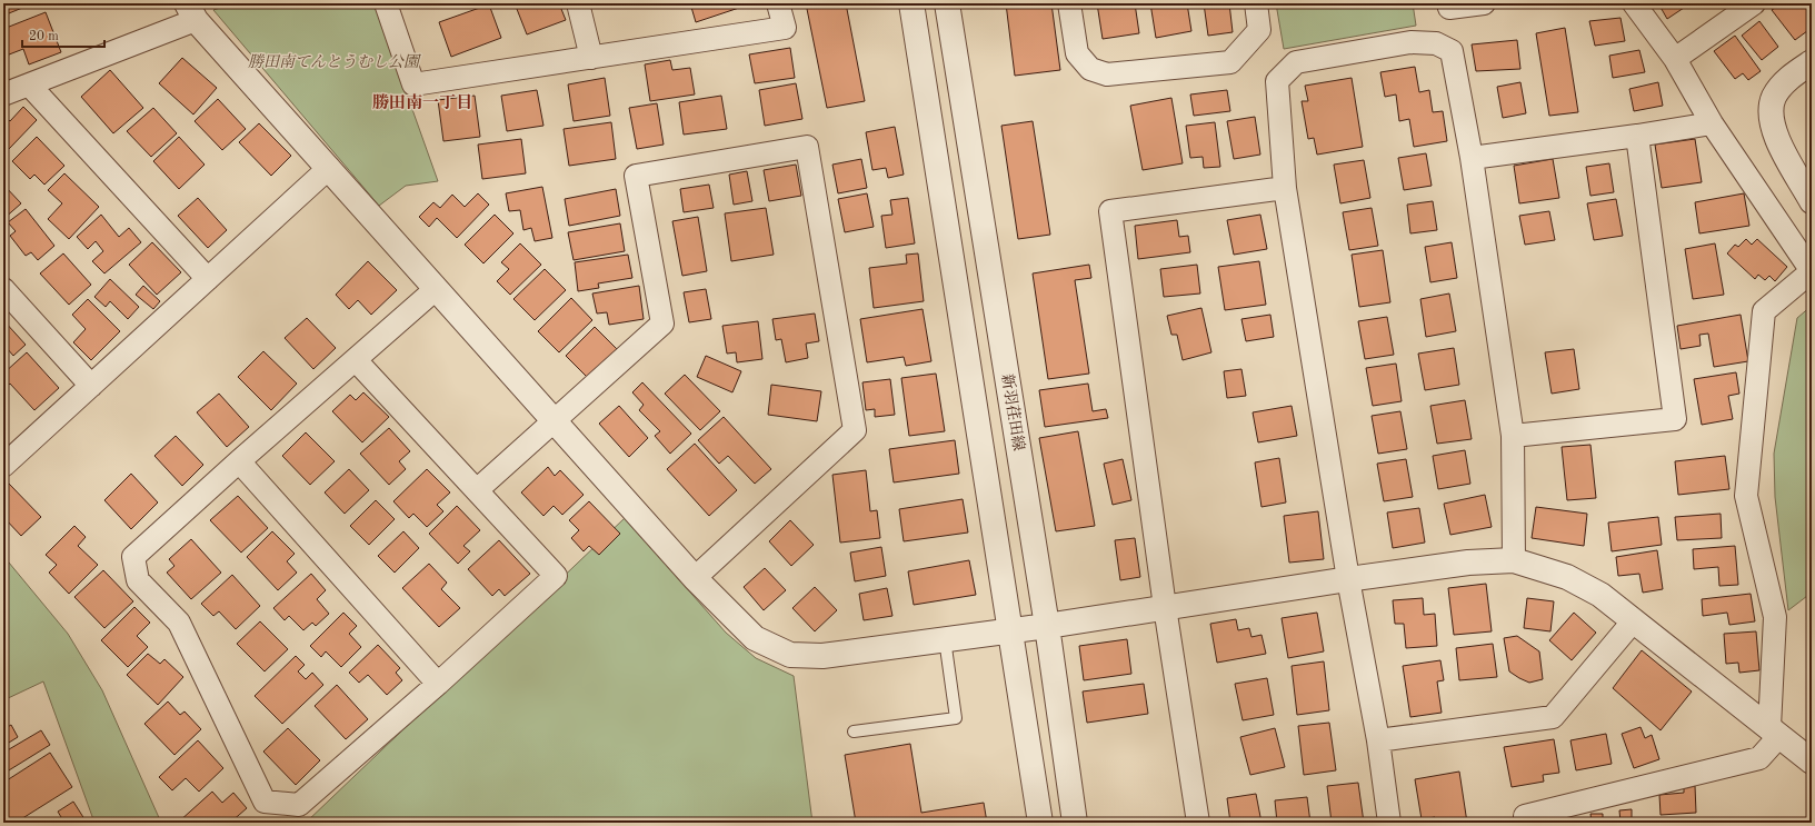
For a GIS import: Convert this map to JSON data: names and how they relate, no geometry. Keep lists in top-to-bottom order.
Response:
{
  "streets": {
    "street": ["新羽荏田線"]
  },
  "districts": ["勝田南一丁目"],
  "parks": ["勝田南てんとうむし公園"],
  "scale_bar": "20 m"
}
